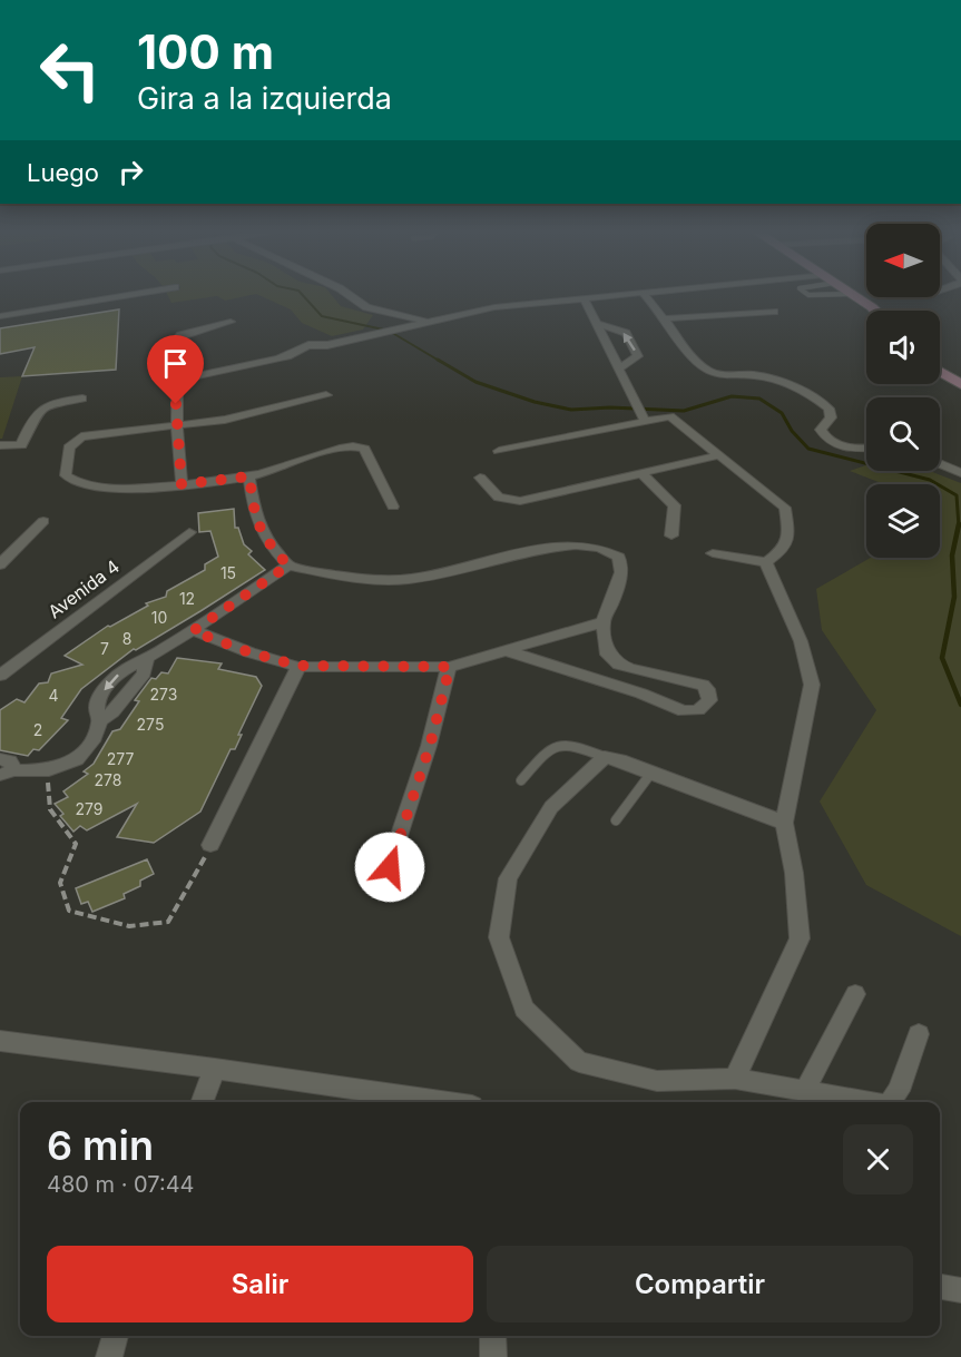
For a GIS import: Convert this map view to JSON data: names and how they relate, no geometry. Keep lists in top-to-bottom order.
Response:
{
  "streets": {
    "street": ["Avenida 4"]
  },
  "house_numbers": [
    "15",
    "12",
    "10",
    "8",
    "7",
    "273",
    "4",
    "275",
    "2",
    "277",
    "278",
    "279"
  ],
  "north": "left",
  "page": {
    "turn": ["100 m", "Gira a la izquierda"],
    "then": "Luego",
    "heading": ["6 min", "480 m · 07:44"],
    "buttons": ["Salir", "Compartir"]
  }
}
